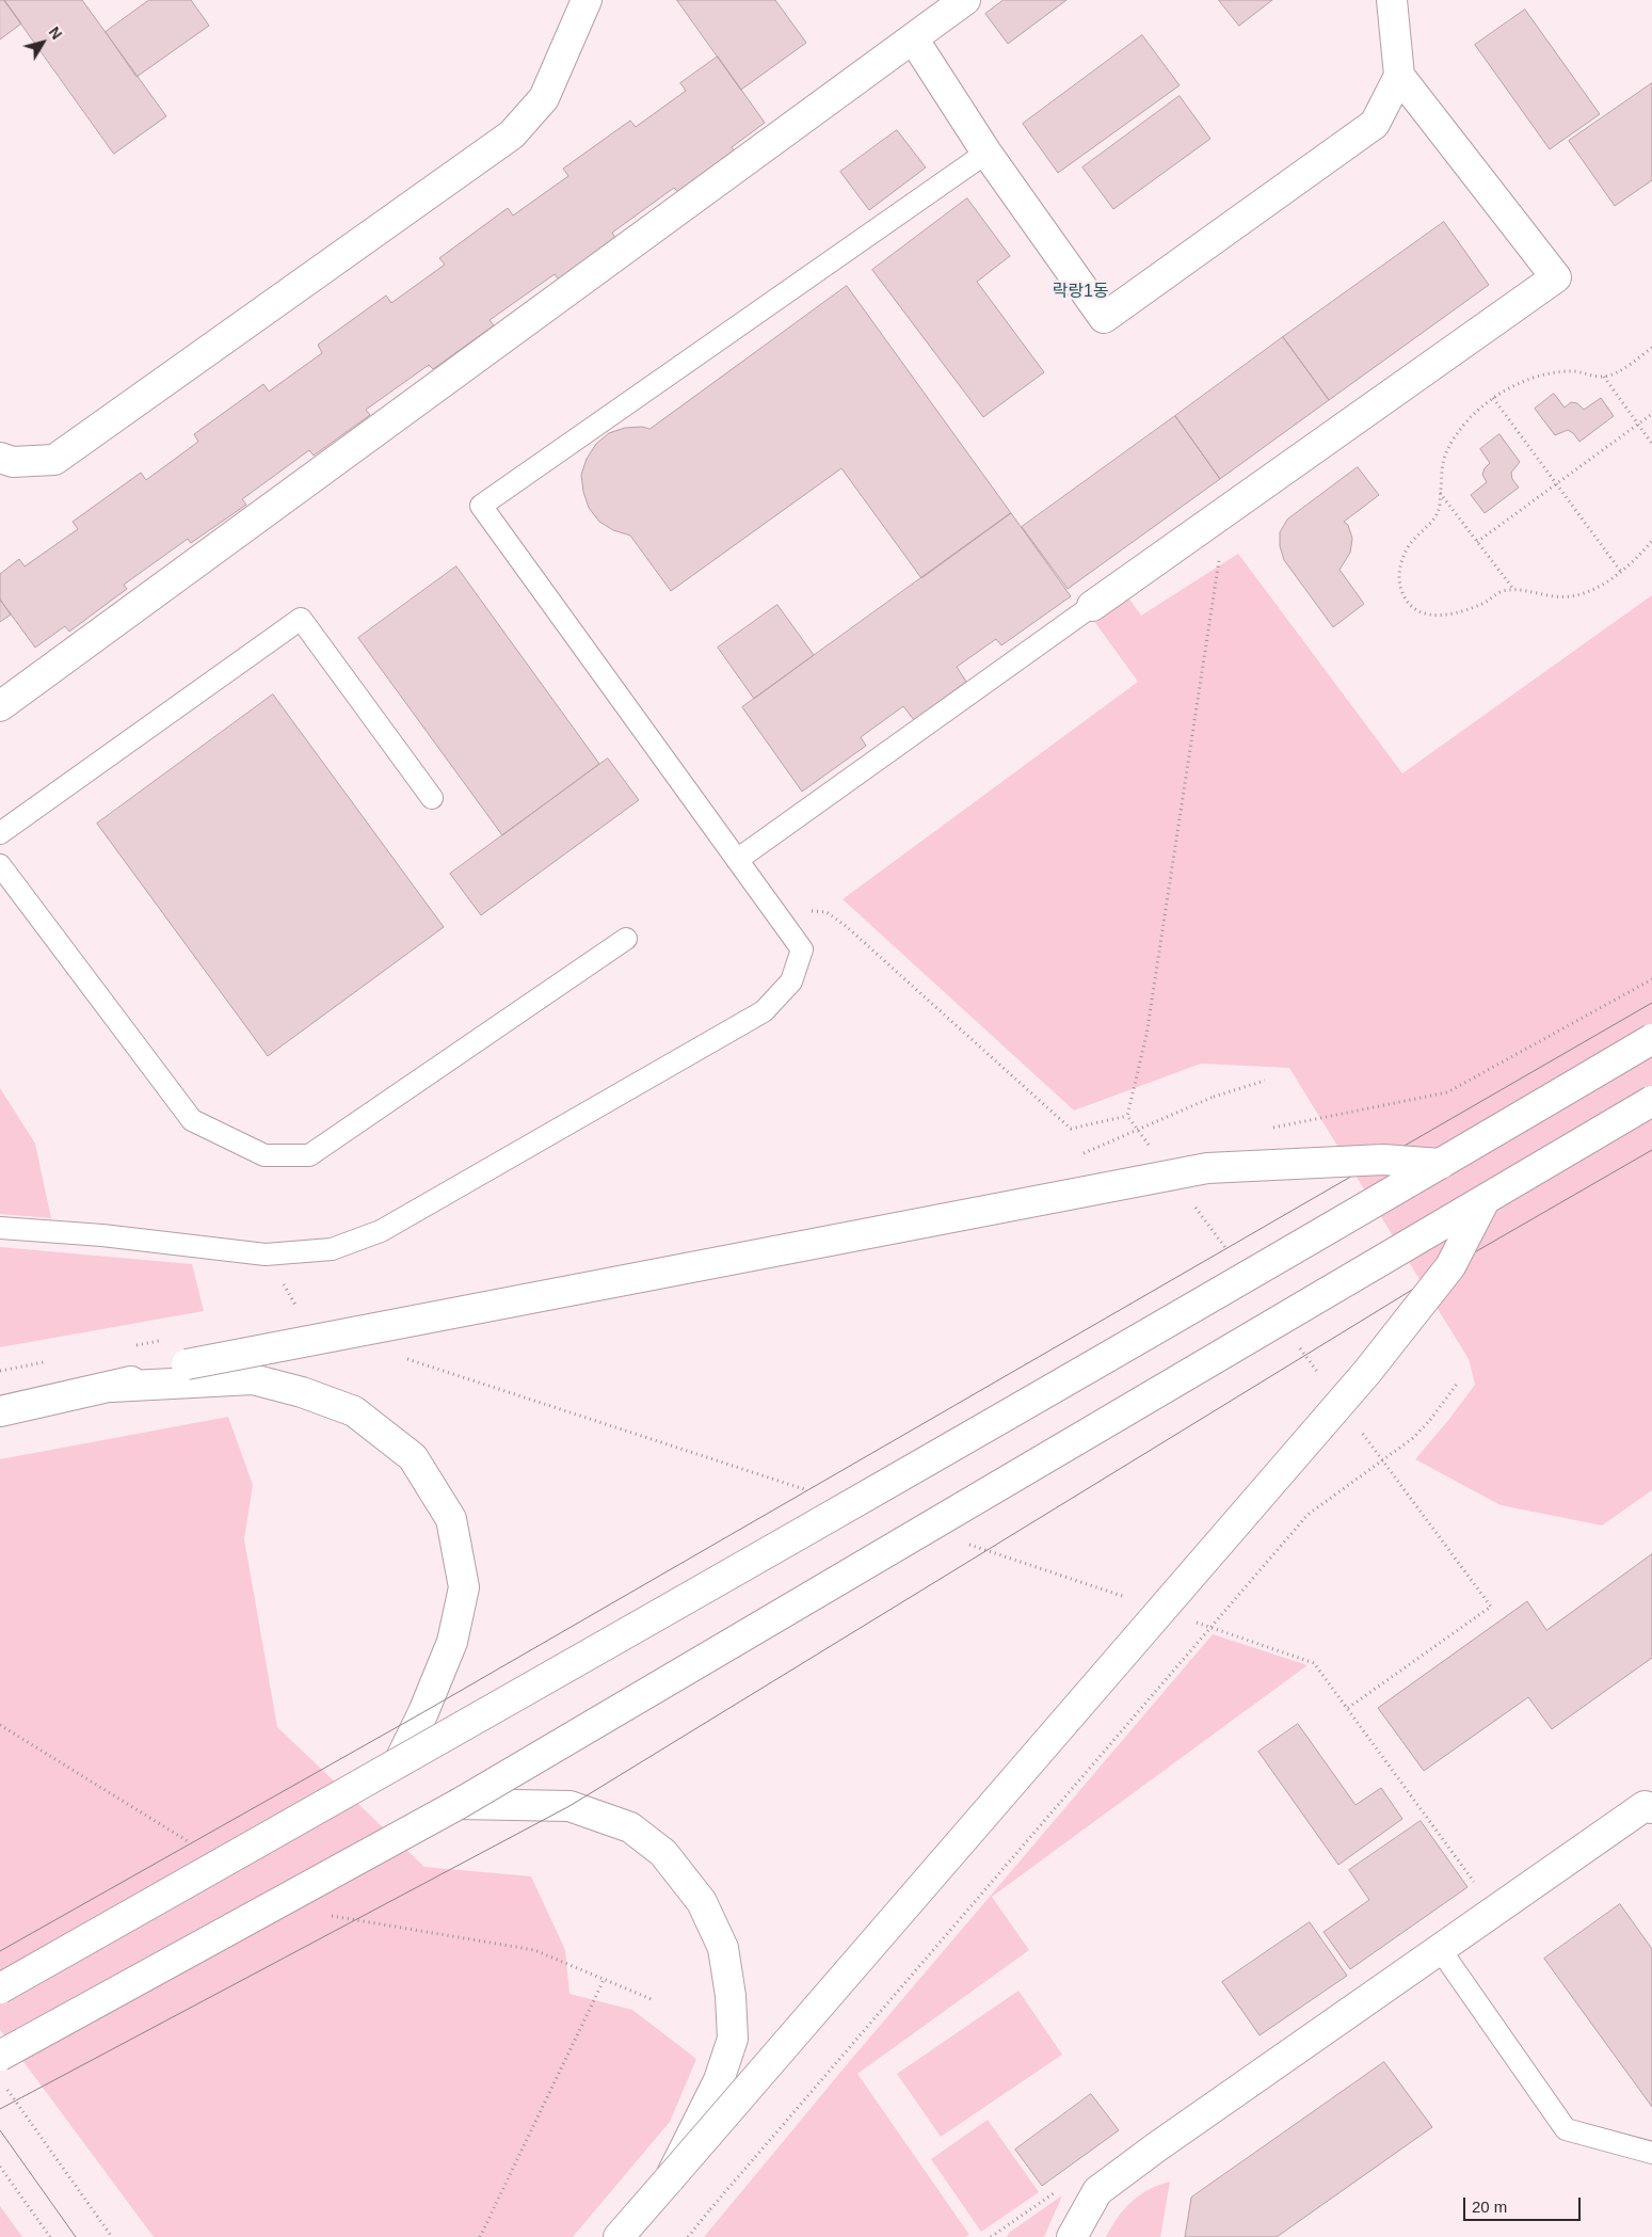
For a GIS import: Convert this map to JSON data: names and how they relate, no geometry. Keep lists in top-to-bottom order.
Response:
{
  "districts": ["락랑1동"],
  "scale_bar": "20 m",
  "north": "top right"
}
